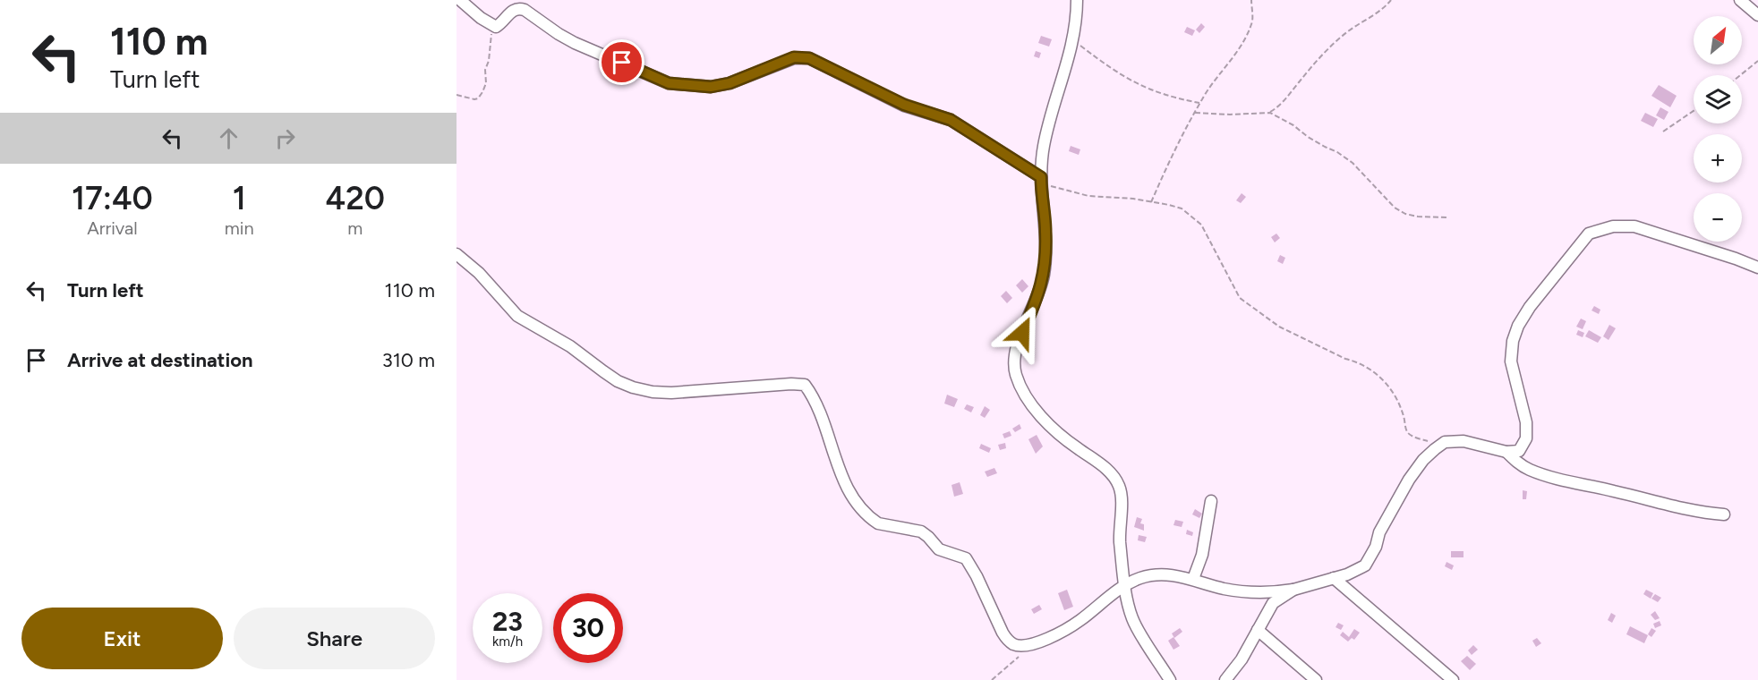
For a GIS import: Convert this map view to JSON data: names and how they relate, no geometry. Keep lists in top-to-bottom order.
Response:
{
  "north": "top right",
  "page": {
    "turn": ["110 m", "Turn left"],
    "map_buttons": ["+", "−"],
    "eta": [
      "17:40",
      "Arrival",
      "1",
      "min",
      "420",
      "m"
    ],
    "list": [
      {
        "name": "Turn left",
        "value": "110 m"
      },
      {
        "name": "Arrive at destination",
        "value": "310 m"
      }
    ],
    "speed": "23 km/h",
    "limit": "30",
    "buttons": ["Exit", "Share"]
  }
}
